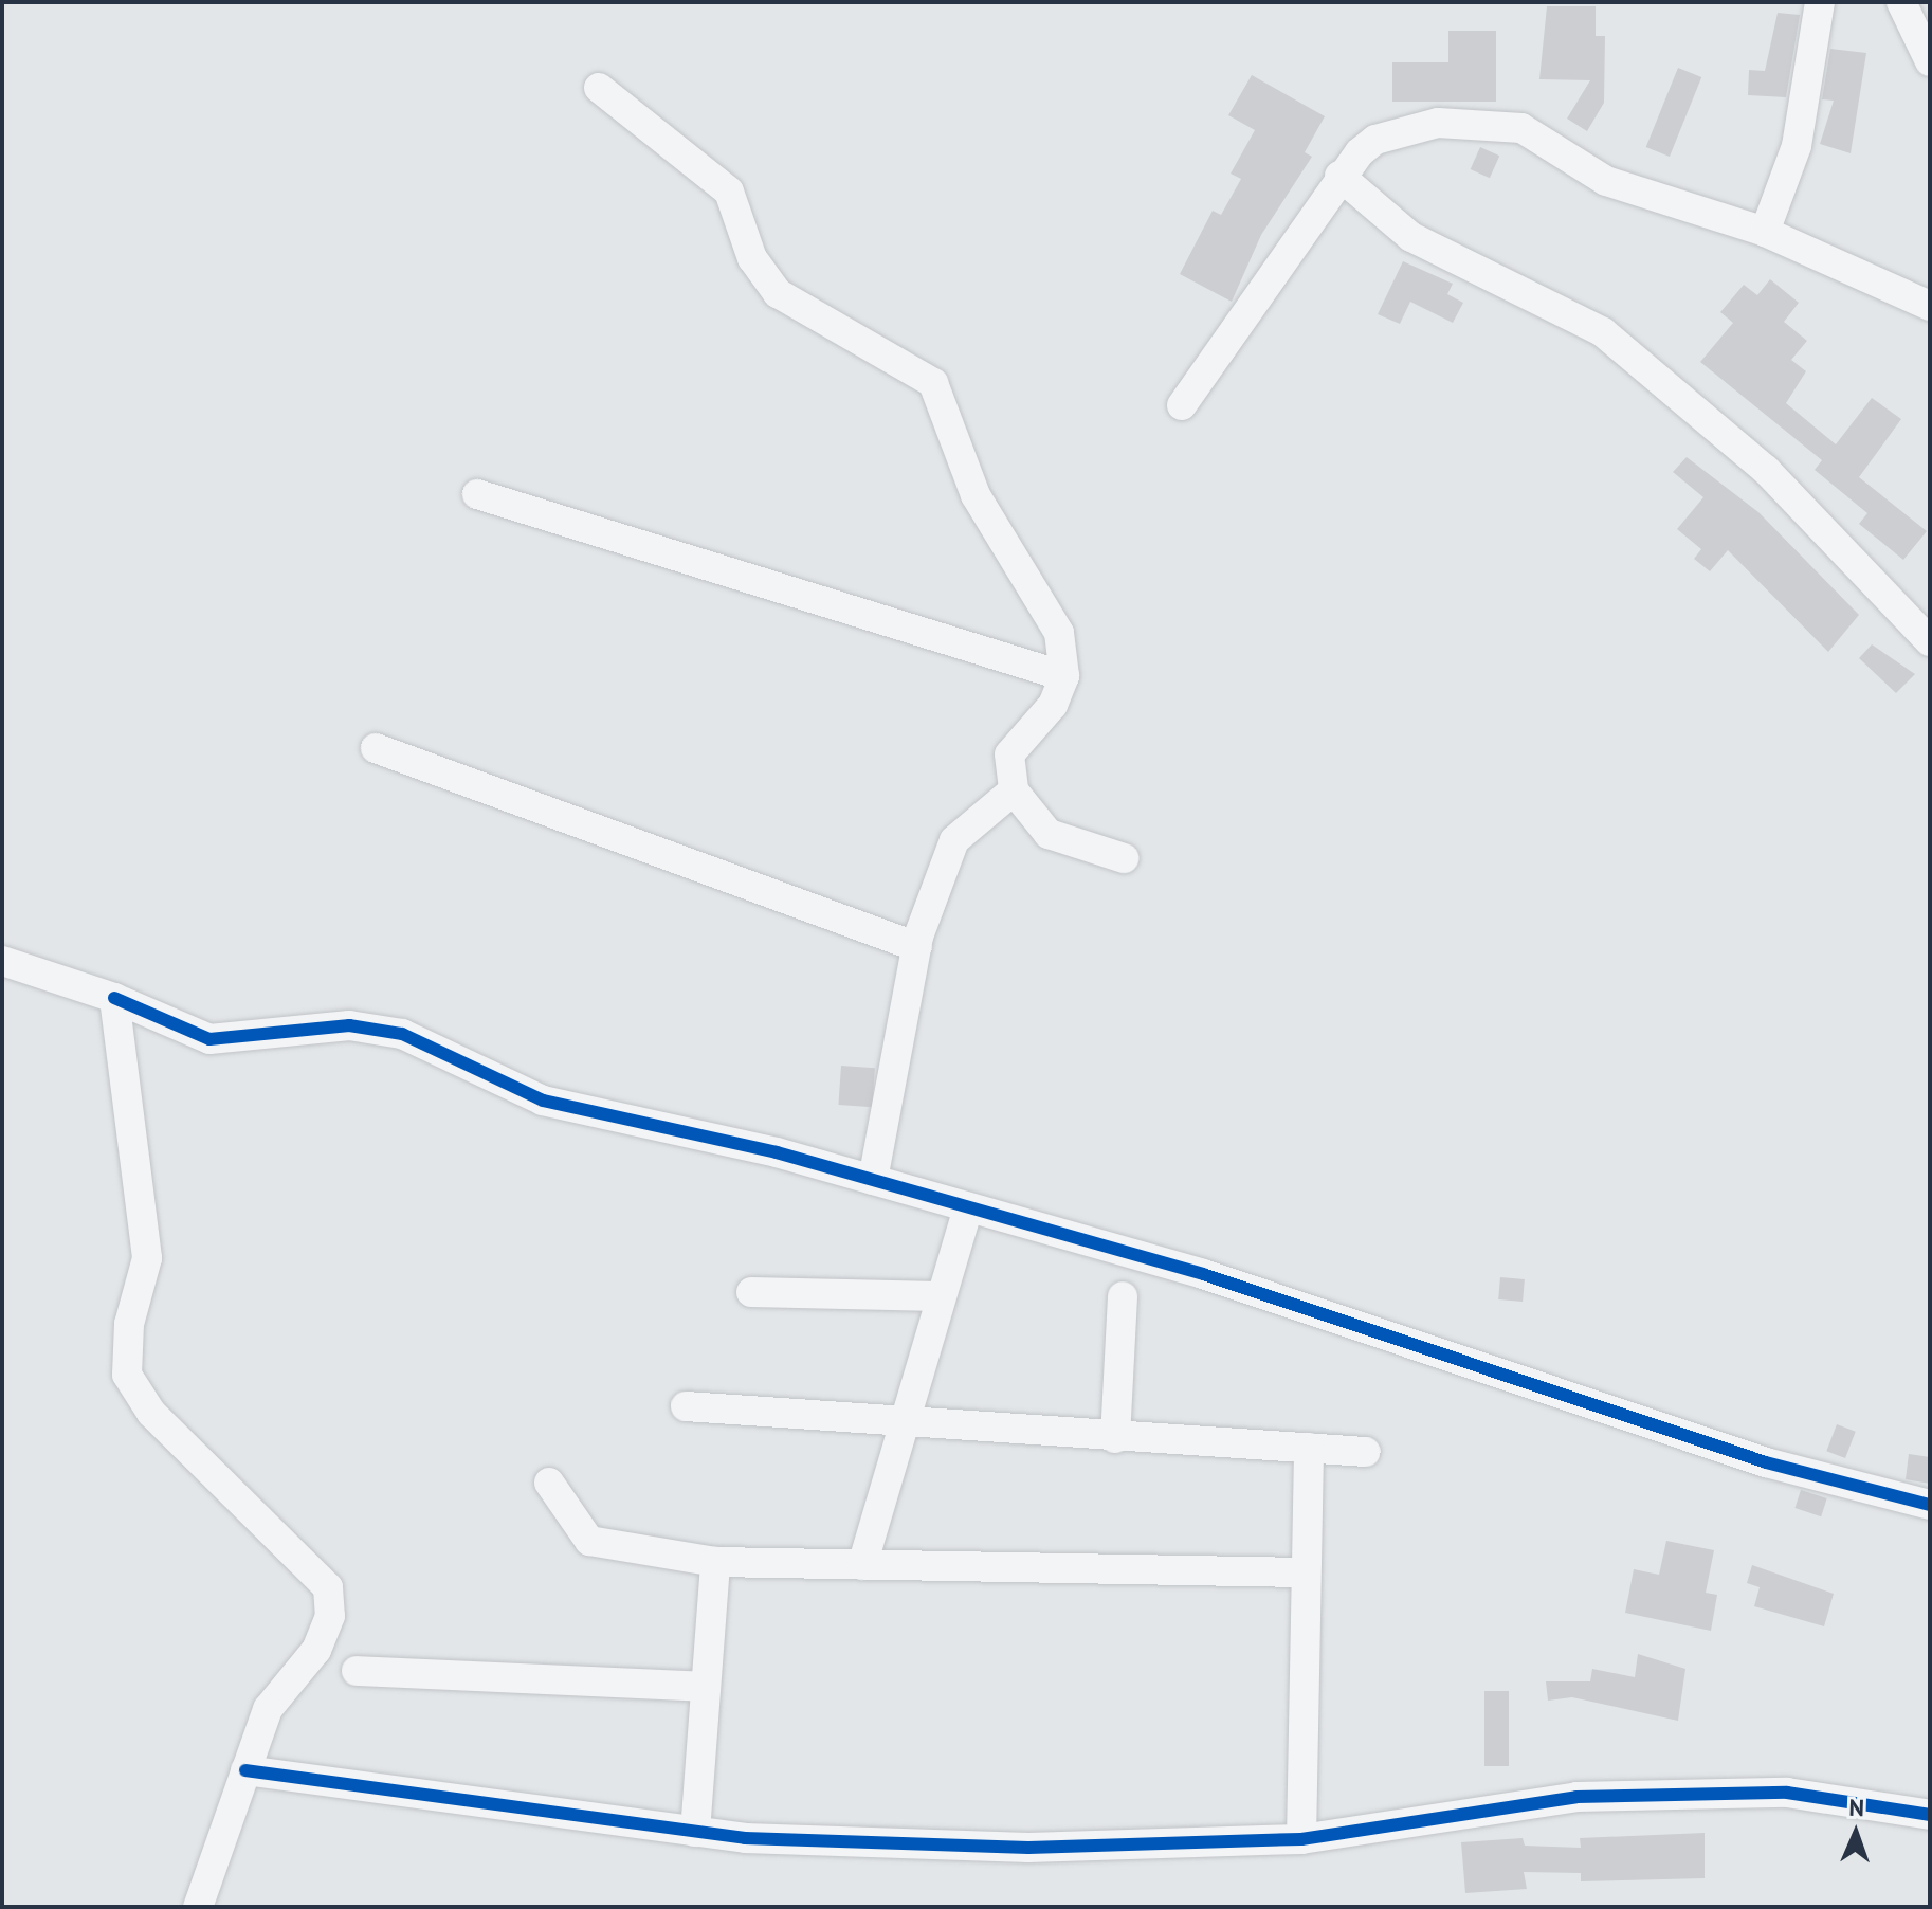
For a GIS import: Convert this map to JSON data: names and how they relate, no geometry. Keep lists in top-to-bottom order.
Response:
{
  "north": "top"
}
